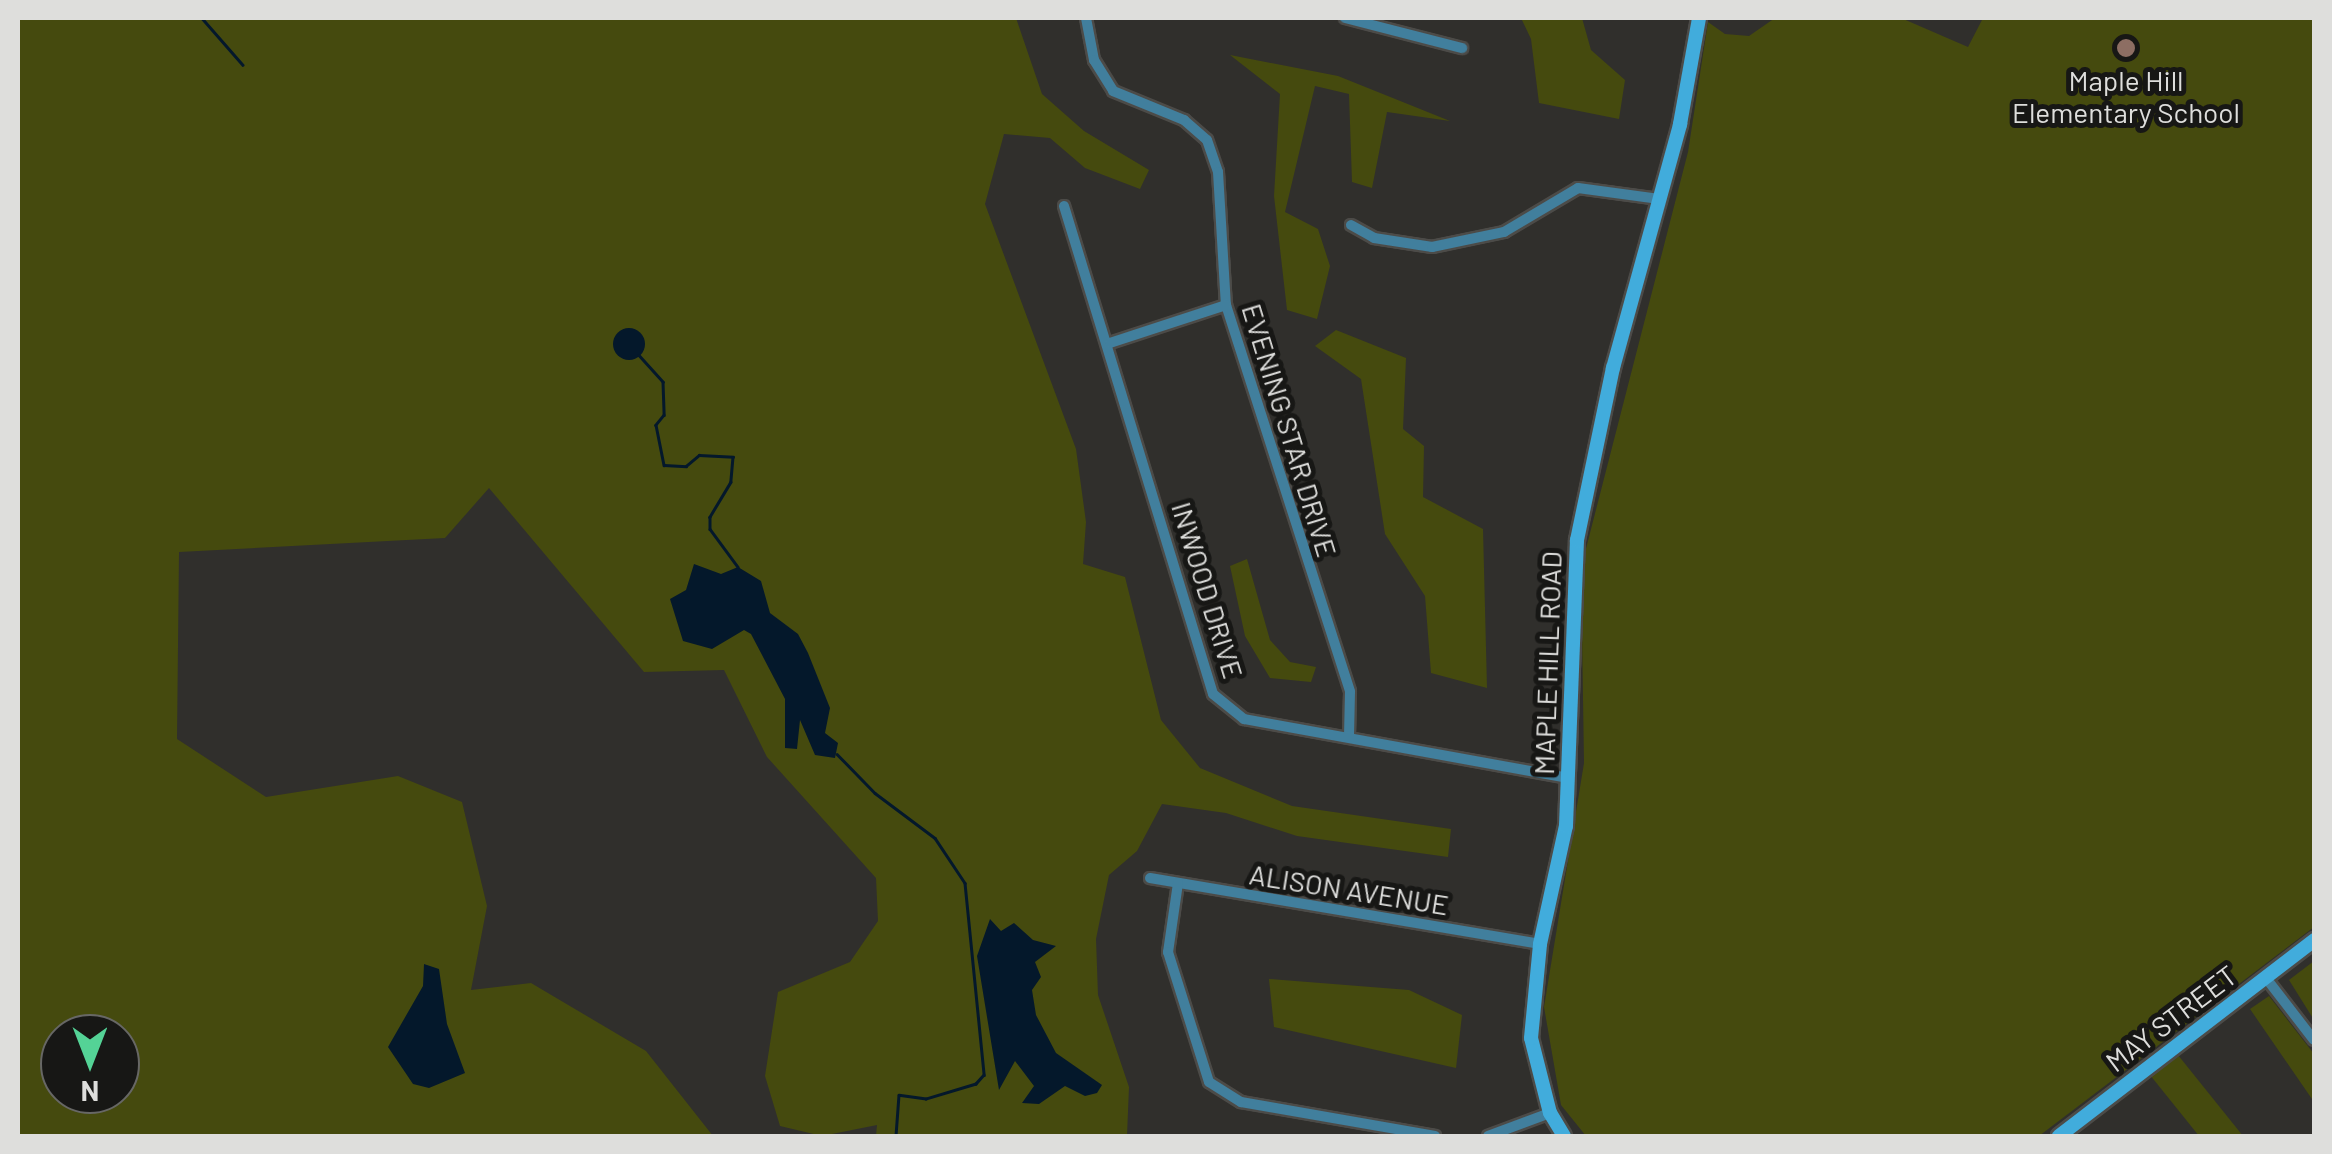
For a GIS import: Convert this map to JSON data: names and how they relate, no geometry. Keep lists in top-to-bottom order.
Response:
{
  "streets": {
    "street": [
      "EVENING STAR DRIVE",
      "INWOOD DRIVE",
      "MAPLE HILL ROAD",
      "ALISON AVENUE",
      "MAY STREET"
    ]
  },
  "crossings": [
    ["EVENING STAR DRIVE", "INWOOD DRIVE"],
    ["INWOOD DRIVE", "MAPLE HILL ROAD"],
    ["MAPLE HILL ROAD", "ALISON AVENUE"]
  ],
  "places": ["Maple Hill Elementary School"],
  "north": "bottom"
}
